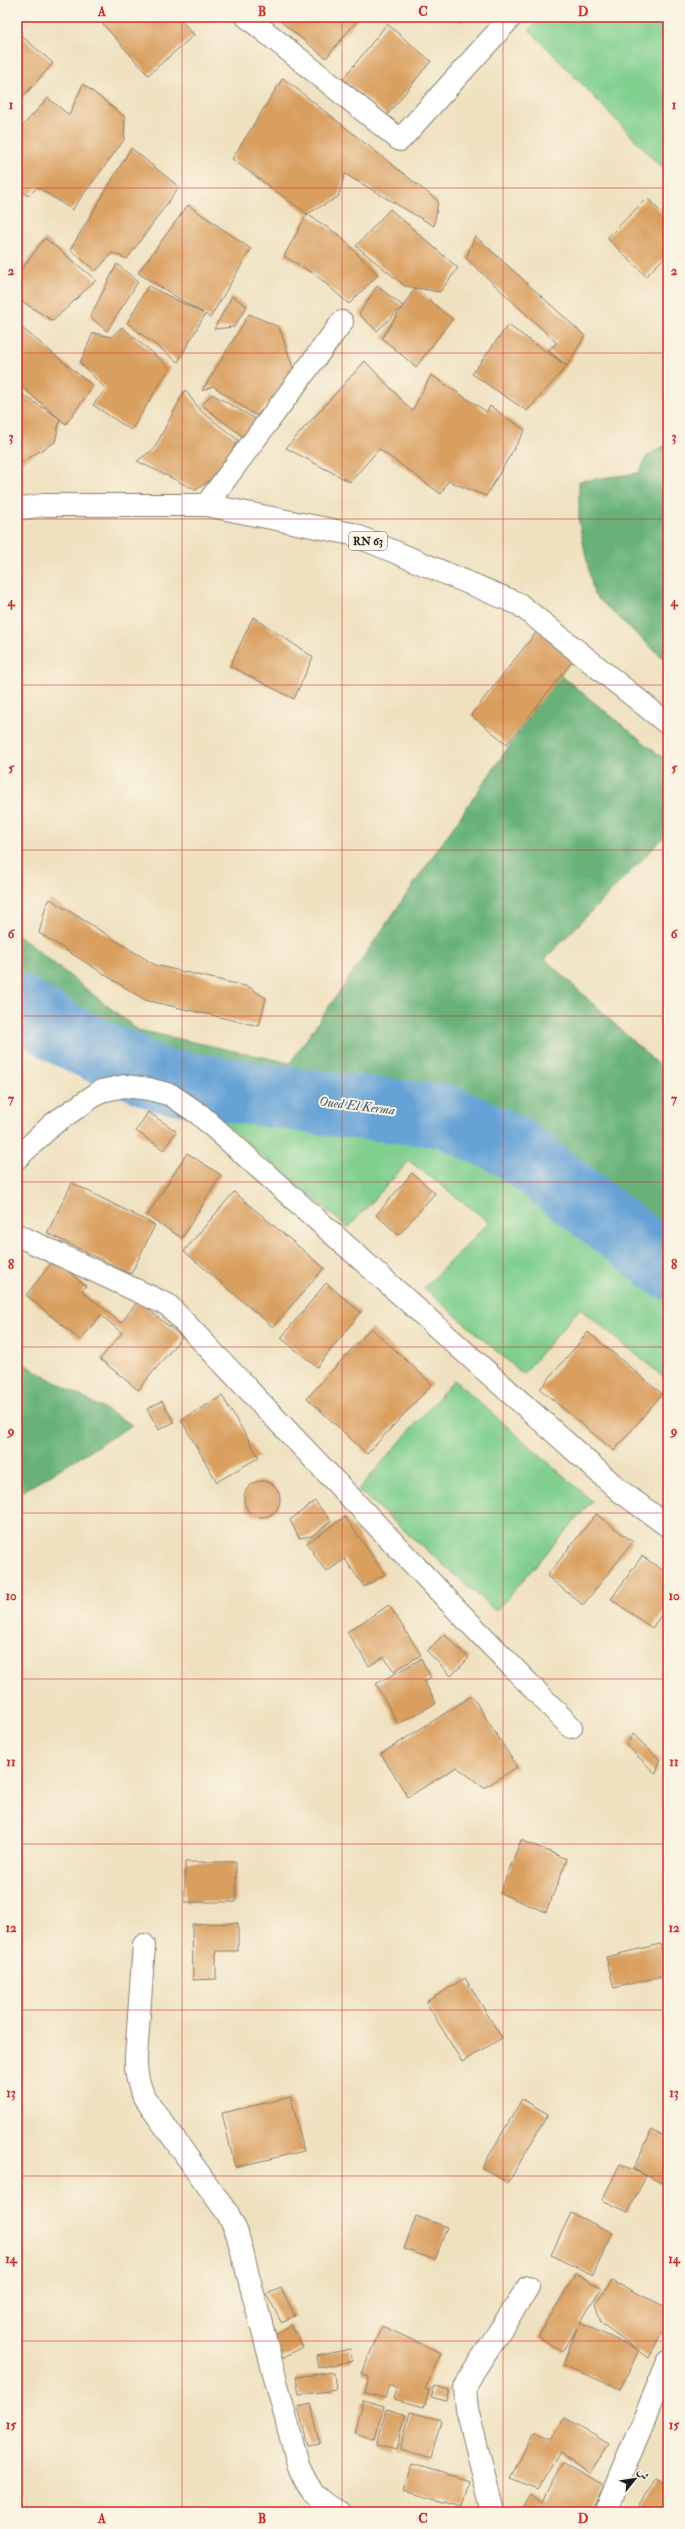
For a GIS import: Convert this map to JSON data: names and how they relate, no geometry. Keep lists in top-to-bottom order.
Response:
{
  "streets": {
    "street": ["RN 63"]
  },
  "water": ["Oued El Kerma"],
  "north": "top right",
  "grid": {
    "columns": [
      "A",
      "B",
      "C",
      "D"
    ],
    "rows": [
      "1",
      "2",
      "3",
      "4",
      "5",
      "6",
      "7",
      "8",
      "9",
      "10",
      "11",
      "12",
      "13",
      "14",
      "15"
    ]
  }
}
